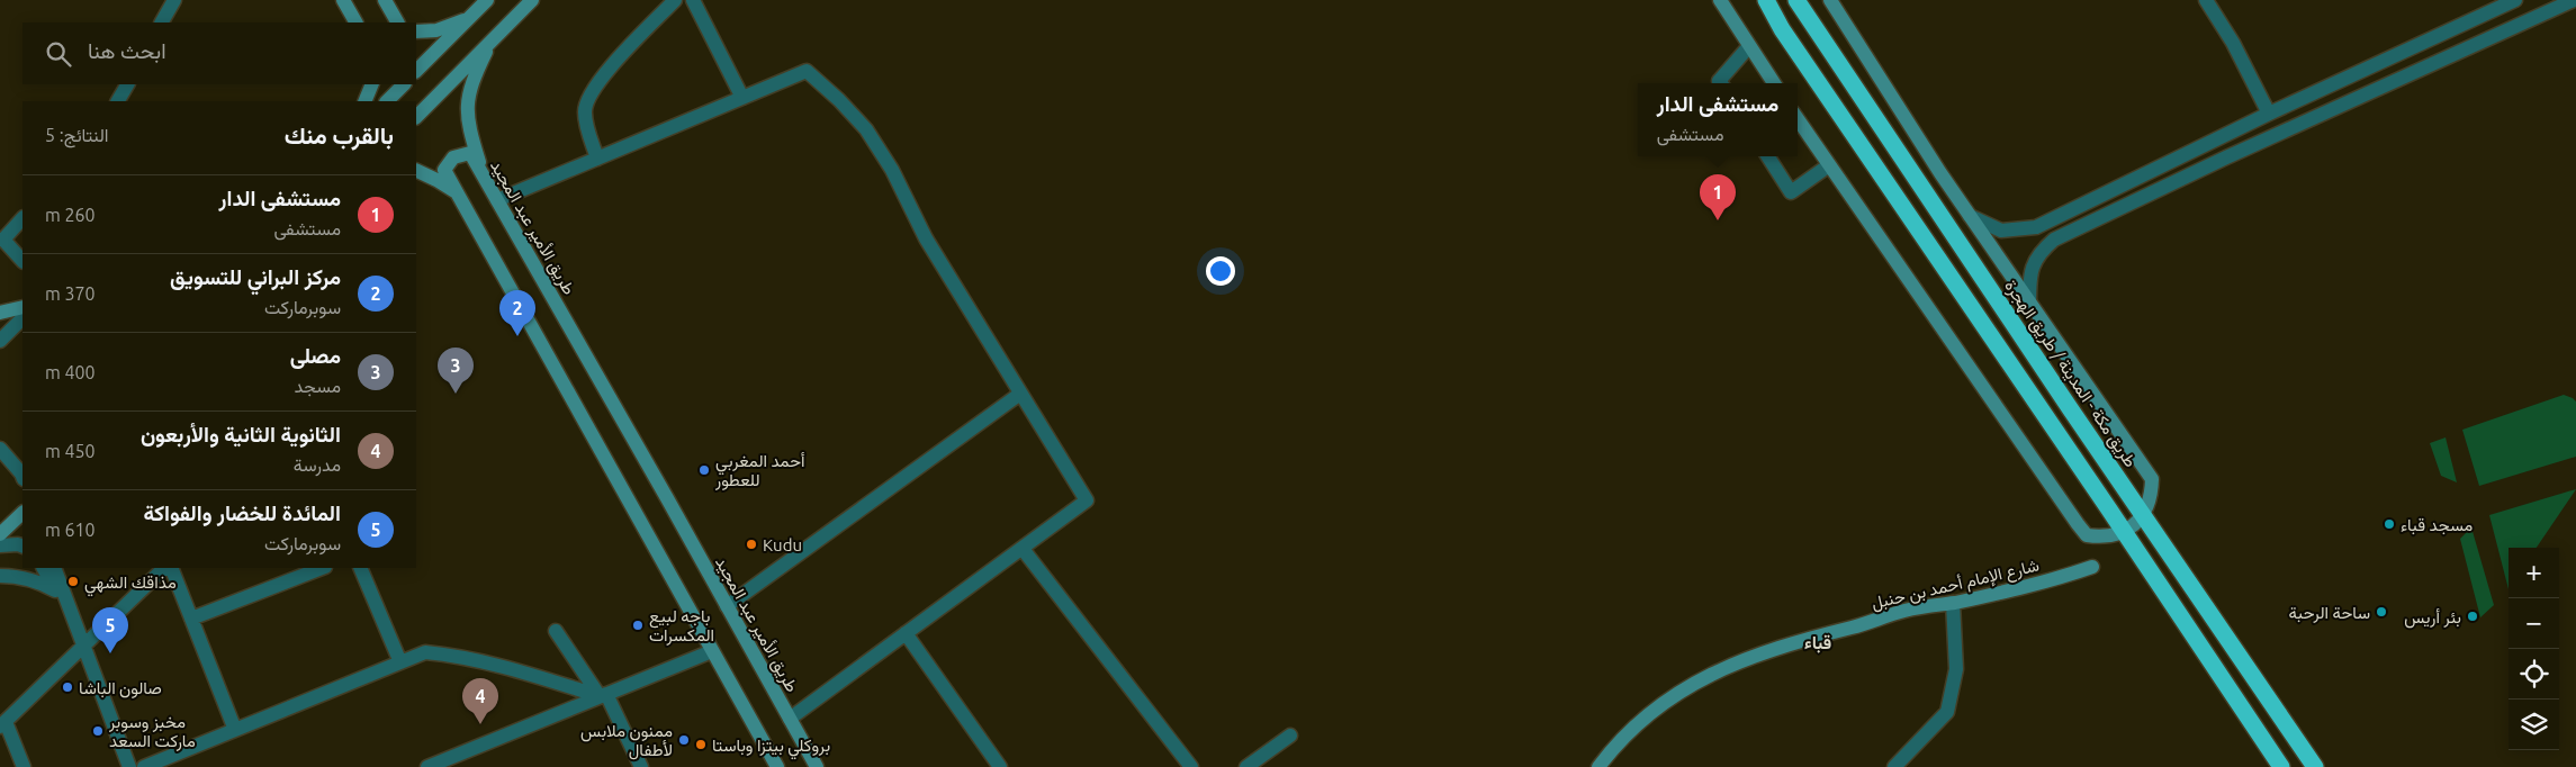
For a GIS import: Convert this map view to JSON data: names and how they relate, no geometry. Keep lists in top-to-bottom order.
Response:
{
  "streets": {
    "highway": ["طريق مكة - المدينة / طريق الهجرة"],
    "main road": ["طريق الأمير عبد المجيد", "شارع الإمام أحمد بن حنبل"]
  },
  "districts": ["قباء"],
  "places": [
    "أحمد المغربي للعطور",
    "مسجد قباء",
    "Kudu",
    "مذاقك الشهي",
    "ساحة الرحبة",
    "بئر أريس",
    "باجه لبيع المكسرات",
    "صالون الباشا",
    "مخبز وسوبر ماركت السعد",
    "ممنون ملابس لأطفال",
    "بروكلي بيتزا وباستا"
  ],
  "page": {
    "search": "ابحث هنا",
    "popup": ["مستشفى الدار", "مستشفى"],
    "heading": ["بالقرب منك", "النتائج: 5"],
    "pins": [
      "1",
      "2",
      "3",
      "5",
      "4"
    ],
    "list": [
      {
        "mark": "1",
        "name": "مستشفى الدار",
        "note": "مستشفى",
        "value": "260 m"
      },
      {
        "mark": "2",
        "name": "مركز البراني للتسويق",
        "note": "سوبرماركت",
        "value": "370 m"
      },
      {
        "mark": "3",
        "name": "مصلى",
        "note": "مسجد",
        "value": "400 m"
      },
      {
        "mark": "4",
        "name": "الثانوية الثانية والأربعون",
        "note": "مدرسة",
        "value": "450 m"
      },
      {
        "mark": "5",
        "name": "المائدة للخضار والفواكة",
        "note": "سوبرماركت",
        "value": "610 m"
      }
    ],
    "map_buttons": ["+", "−"]
  }
}
